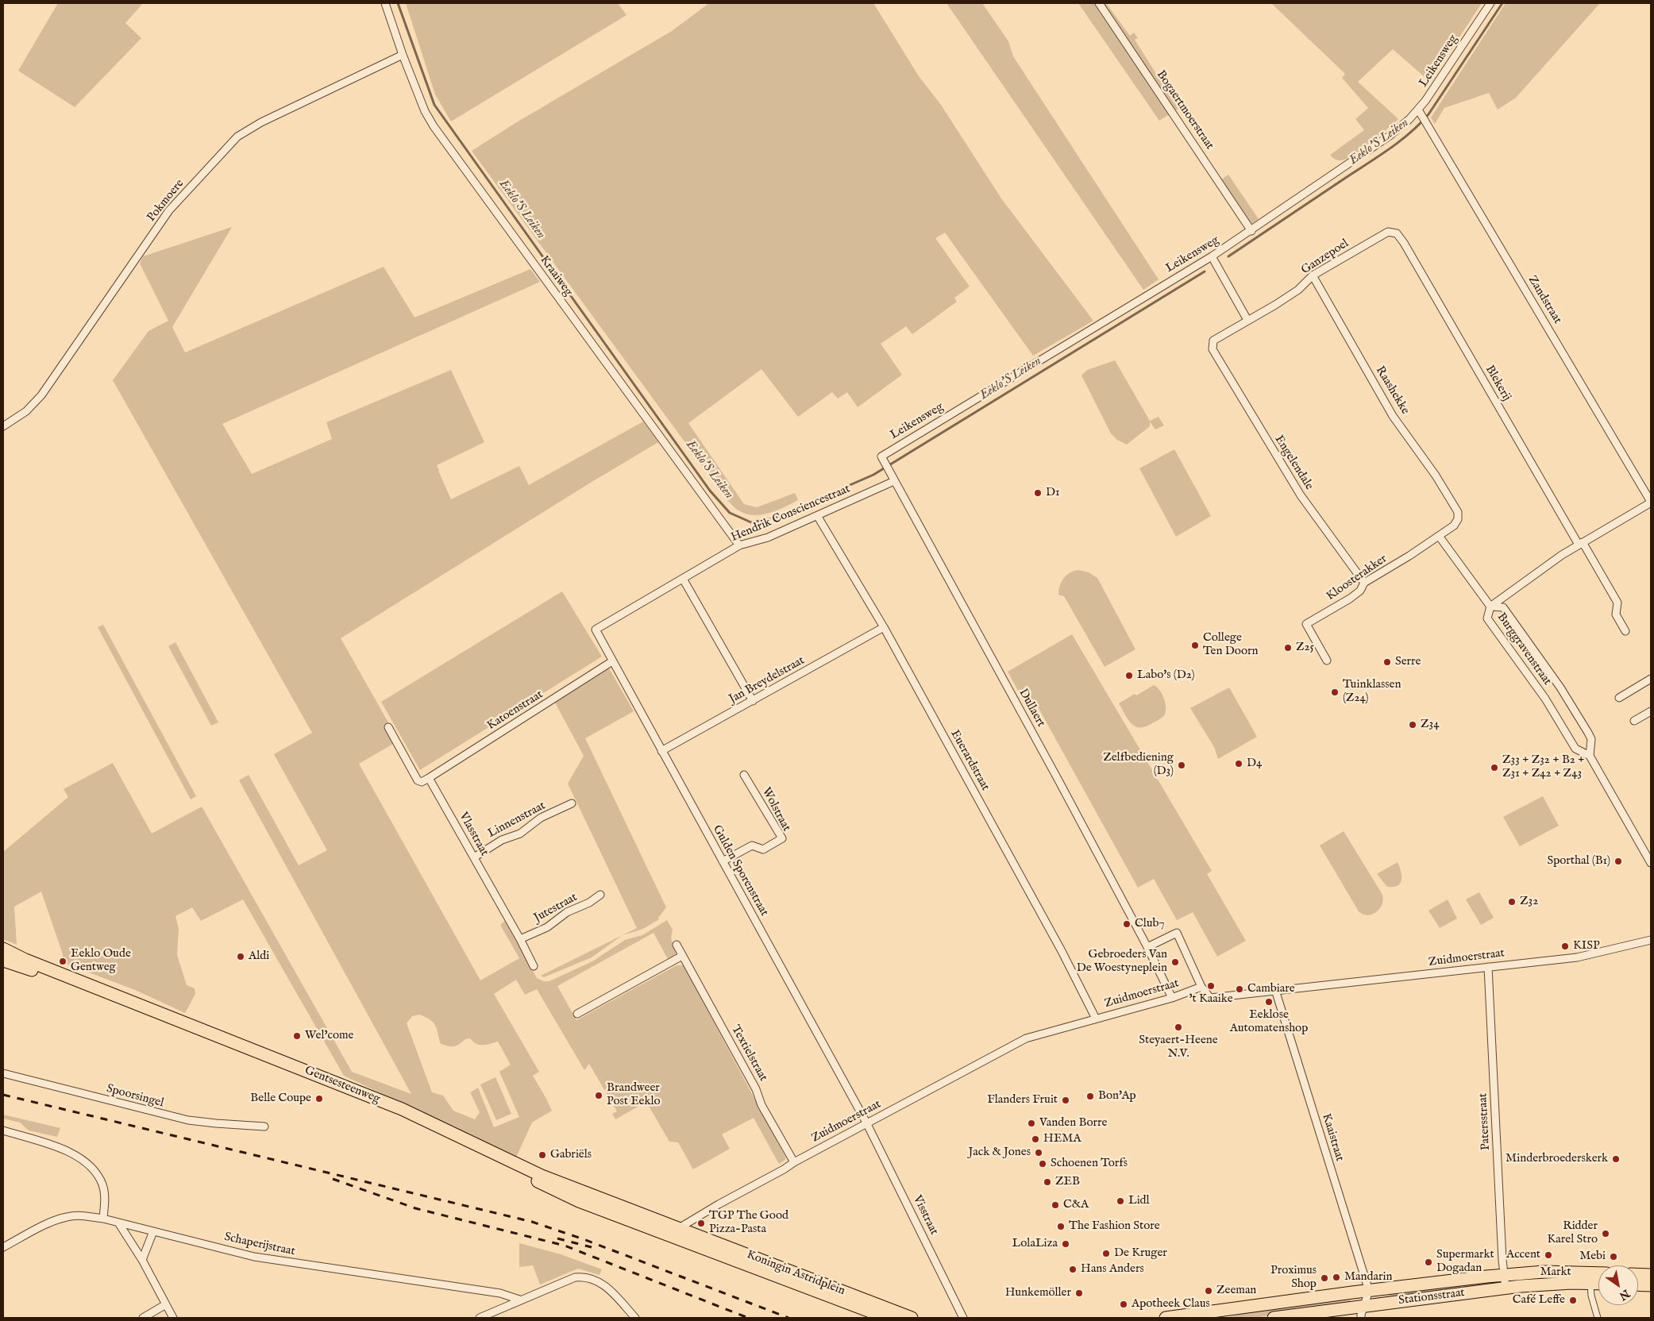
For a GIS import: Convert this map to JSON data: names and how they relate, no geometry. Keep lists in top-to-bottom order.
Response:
{
  "streets": {
    "main road": [
      "Gentsesteenweg",
      "Markt",
      "Koningin Astridplein",
      "Stationsstraat"
    ],
    "street": [
      "Leikensweg",
      "Bogaertmoerstraat",
      "Pokmoere",
      "Ganzepoel",
      "Kraaiweg",
      "Zandstraat",
      "Blekerij",
      "Raashekke",
      "Engelendale",
      "Hendrik Consciencestraat",
      "Kloosterakker",
      "Burggravenstraat",
      "Jan Breydelstraat",
      "Dullaert",
      "Katoenstraat",
      "Euerardstraat",
      "Wolstraat",
      "Linnenstraat",
      "Vlasstraat",
      "Gulden Sporenstraat",
      "Jutestraat",
      "Zuidmoerstraat",
      "Textielstraat",
      "Spoorsingel",
      "Patersstraat",
      "Kaaistraat",
      "Visstraat",
      "Schaperijstraat"
    ]
  },
  "crossings": [
    ["Leikensweg", "Bogaertmoerstraat"],
    ["Leikensweg", "Zandstraat"],
    ["Leikensweg", "Hendrik Consciencestraat"],
    ["Leikensweg", "Dullaert"],
    ["Pokmoere", "Kraaiweg"],
    ["Ganzepoel", "Blekerij"],
    ["Ganzepoel", "Raashekke"],
    ["Ganzepoel", "Engelendale"],
    ["Kraaiweg", "Hendrik Consciencestraat"],
    ["Raashekke", "Kloosterakker"],
    ["Engelendale", "Kloosterakker"],
    ["Hendrik Consciencestraat", "Dullaert"],
    ["Hendrik Consciencestraat", "Euerardstraat"],
    ["Hendrik Consciencestraat", "Gulden Sporenstraat"],
    ["Jan Breydelstraat", "Euerardstraat"],
    ["Jan Breydelstraat", "Gulden Sporenstraat"],
    ["Katoenstraat", "Vlasstraat"],
    ["Katoenstraat", "Gulden Sporenstraat"],
    ["Euerardstraat", "Zuidmoerstraat"],
    ["Wolstraat", "Gulden Sporenstraat"],
    ["Linnenstraat", "Vlasstraat"],
    ["Vlasstraat", "Jutestraat"],
    ["Gulden Sporenstraat", "Zuidmoerstraat"],
    ["Gulden Sporenstraat", "Visstraat"],
    ["Zuidmoerstraat", "Textielstraat"],
    ["Zuidmoerstraat", "Gentsesteenweg"],
    ["Zuidmoerstraat", "Patersstraat"],
    ["Zuidmoerstraat", "Kaaistraat"],
    ["Zuidmoerstraat", "Visstraat"],
    ["Zuidmoerstraat", "Koningin Astridplein"],
    ["Gentsesteenweg", "Koningin Astridplein"],
    ["Patersstraat", "Markt"],
    ["Patersstraat", "Stationsstraat"],
    ["Kaaistraat", "Stationsstraat"],
    ["Markt", "Stationsstraat"]
  ],
  "water": ["Eeklo'S Leiken"],
  "places": [
    "D1",
    "College Ten Doorn",
    "Z25",
    "Serre",
    "Labo's (D2)",
    "Tuinklassen (Z24)",
    "Z34",
    "D4",
    "Zelfbediening (D3)",
    "Z33 + Z32 + B2 + Z31 + Z42 + Z43",
    "Sporthal (B1)",
    "Z32",
    "Club7",
    "KISP",
    "Aldi",
    "Eeklo Oude Gentweg",
    "Gebroeders Van De Woestyneplein",
    "'t Kaaike",
    "Cambiare",
    "Eeklose Automatenshop",
    "Steyaert-Heene N.V.",
    "Wel'come",
    "Brandweer Post Eeklo",
    "Bon'Ap",
    "Belle Coupe",
    "Flanders Fruit",
    "Vanden Borre",
    "HEMA",
    "Jack & Jones",
    "Gabriëls",
    "Minderbroederskerk",
    "Schoenen Torfs",
    "ZEB",
    "Lidl",
    "C&A",
    "TGP The Good Pizza-Pasta",
    "The Fashion Store",
    "Ridder Karel Stro",
    "LolaLiza",
    "De Kruger",
    "Accent",
    "Mebi",
    "Supermarkt Dogadan",
    "Hans Anders",
    "Mandarin",
    "Proximus Shop",
    "Zeeman",
    "Hunkemöller",
    "Café Leffe",
    "Apotheek Claus"
  ],
  "north": "bottom right"
}
